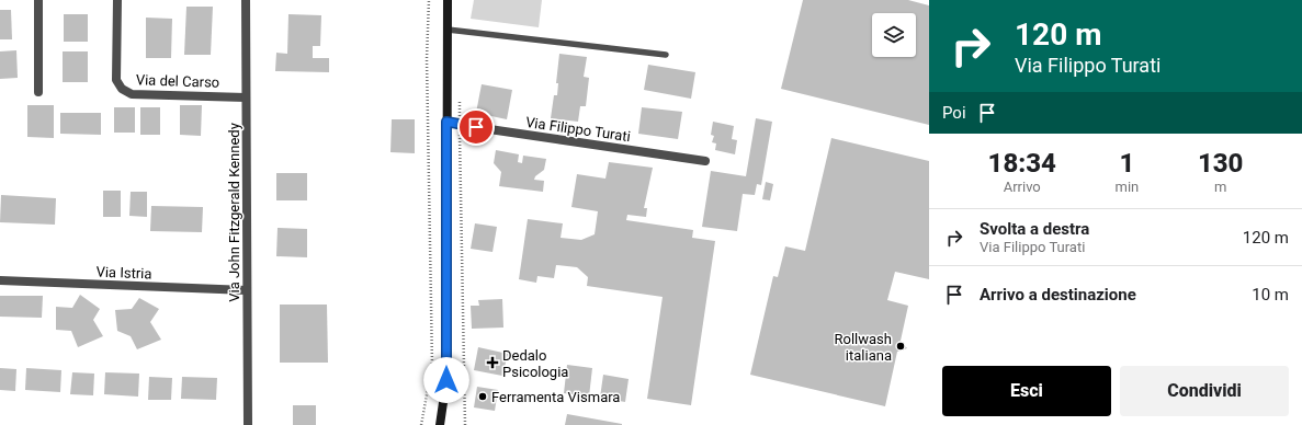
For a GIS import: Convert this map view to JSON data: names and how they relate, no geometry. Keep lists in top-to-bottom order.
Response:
{
  "streets": {
    "street": [
      "Via del Carso",
      "Via Filippo Turati",
      "Via John Fitzgerald Kennedy",
      "Via Istria"
    ]
  },
  "crossings": [
    ["Via del Carso", "Via John Fitzgerald Kennedy"],
    ["Via John Fitzgerald Kennedy", "Via Istria"]
  ],
  "places": {
    "other": ["Rollwash italiana", "Ferramenta Vismara"],
    "health": ["Dedalo Psicologia"]
  },
  "page": {
    "turn": ["120 m", "Via Filippo Turati"],
    "then": "Poi",
    "eta": [
      "18:34",
      "Arrivo",
      "1",
      "min",
      "130",
      "m"
    ],
    "list": [
      {
        "name": "Svolta a destra",
        "note": "Via Filippo Turati",
        "value": "120 m"
      },
      {
        "name": "Arrivo a destinazione",
        "value": "10 m"
      }
    ],
    "buttons": ["Esci", "Condividi"]
  }
}
